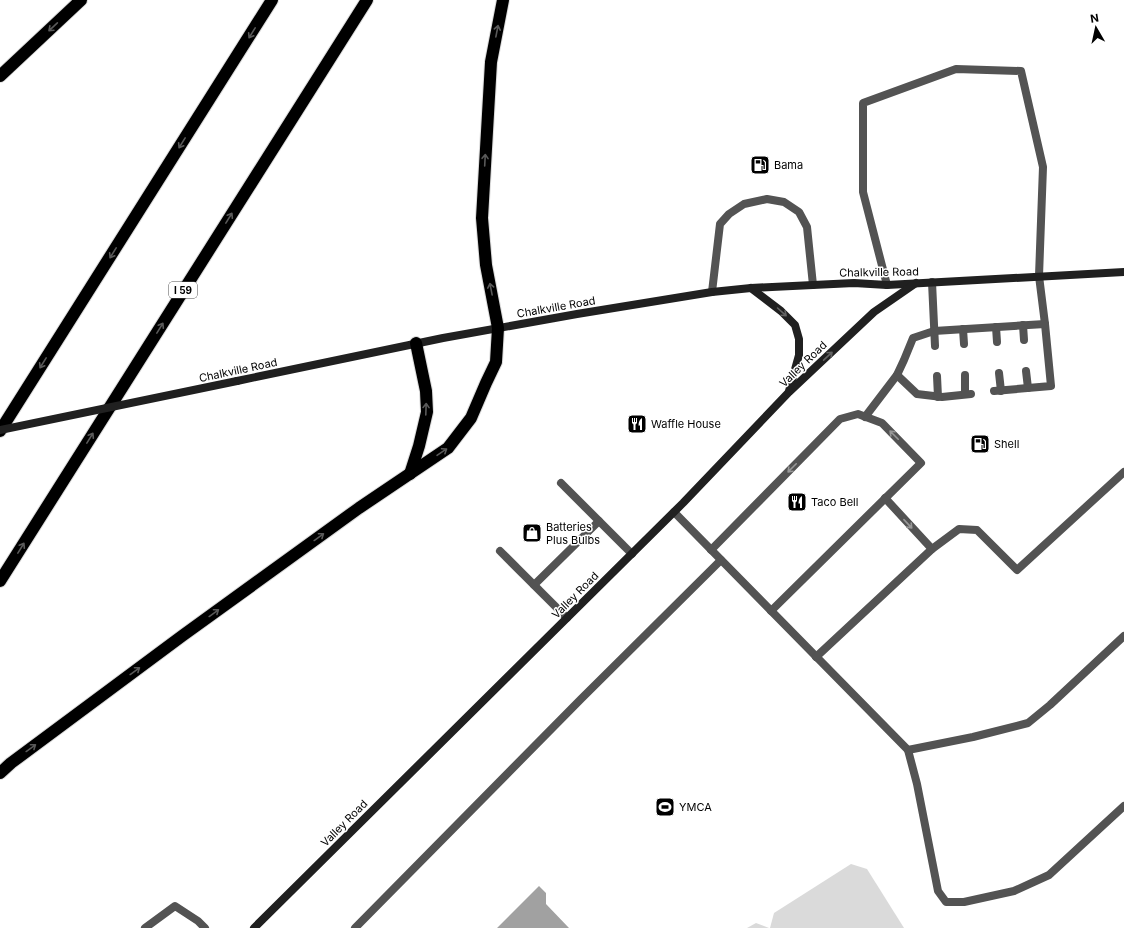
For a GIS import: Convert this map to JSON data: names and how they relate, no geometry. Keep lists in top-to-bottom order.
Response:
{
  "streets": {
    "highway": ["I 59"],
    "main road": ["Chalkville Road", "Valley Road"]
  },
  "crossings": [
    ["Chalkville Road", "Valley Road"]
  ],
  "places": {
    "fuel station": ["Bama", "Shell"],
    "restaurant": ["Waffle House", "Taco Bell"],
    "shop": ["Batteries Plus Bulbs"],
    "sports": ["YMCA"]
  },
  "north": "top"
}
